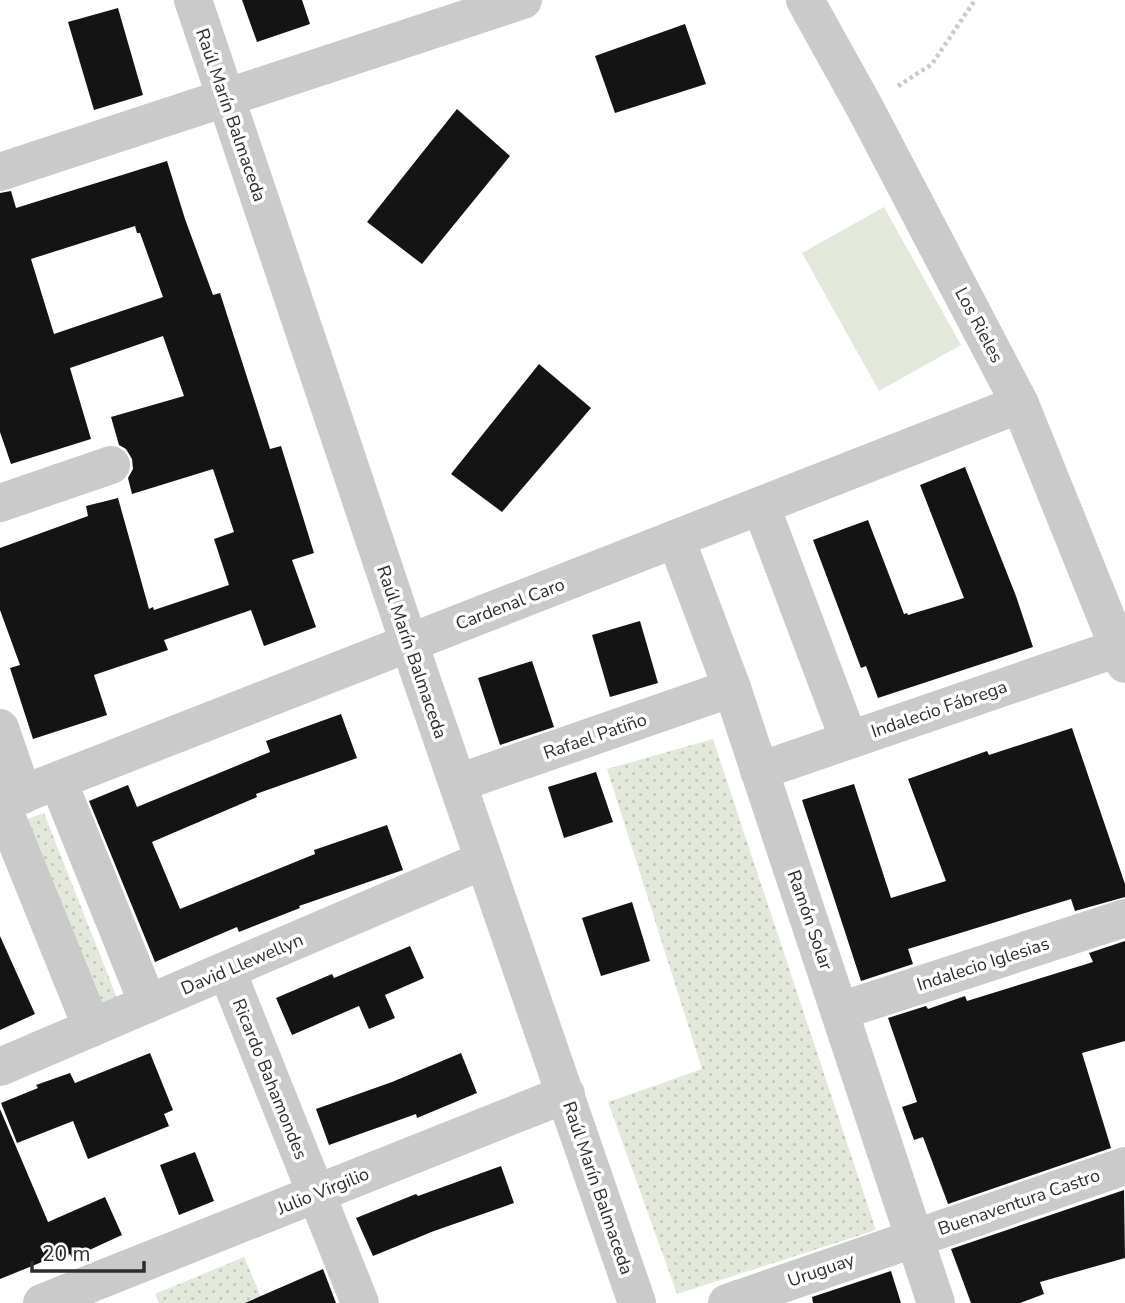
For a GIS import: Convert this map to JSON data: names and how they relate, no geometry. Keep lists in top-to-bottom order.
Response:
{
  "streets": {
    "street": [
      "Raúl Marín Balmaceda",
      "Los Rieles",
      "Cardenal Caro",
      "Indalecio Fábrega",
      "Rafael Patiño",
      "Ramón Solar",
      "David Llewellyn",
      "Indalecio Iglesias",
      "Ricardo Bahamondes",
      "Julio Virgilio",
      "Buenaventura Castro",
      "Uruguay"
    ]
  },
  "crossings": [
    ["Raúl Marín Balmaceda", "Cardenal Caro"],
    ["Raúl Marín Balmaceda", "Rafael Patiño"],
    ["Raúl Marín Balmaceda", "David Llewellyn"],
    ["Raúl Marín Balmaceda", "Julio Virgilio"],
    ["Los Rieles", "Cardenal Caro"],
    ["Los Rieles", "Indalecio Fábrega"],
    ["Cardenal Caro", "Ramón Solar"],
    ["Indalecio Fábrega", "Ramón Solar"],
    ["Rafael Patiño", "Ramón Solar"],
    ["Ramón Solar", "Indalecio Iglesias"],
    ["Ramón Solar", "Buenaventura Castro"],
    ["Ramón Solar", "Uruguay"],
    ["David Llewellyn", "Ricardo Bahamondes"],
    ["Ricardo Bahamondes", "Julio Virgilio"],
    ["Buenaventura Castro", "Uruguay"]
  ],
  "scale_bar": "20 m"
}
